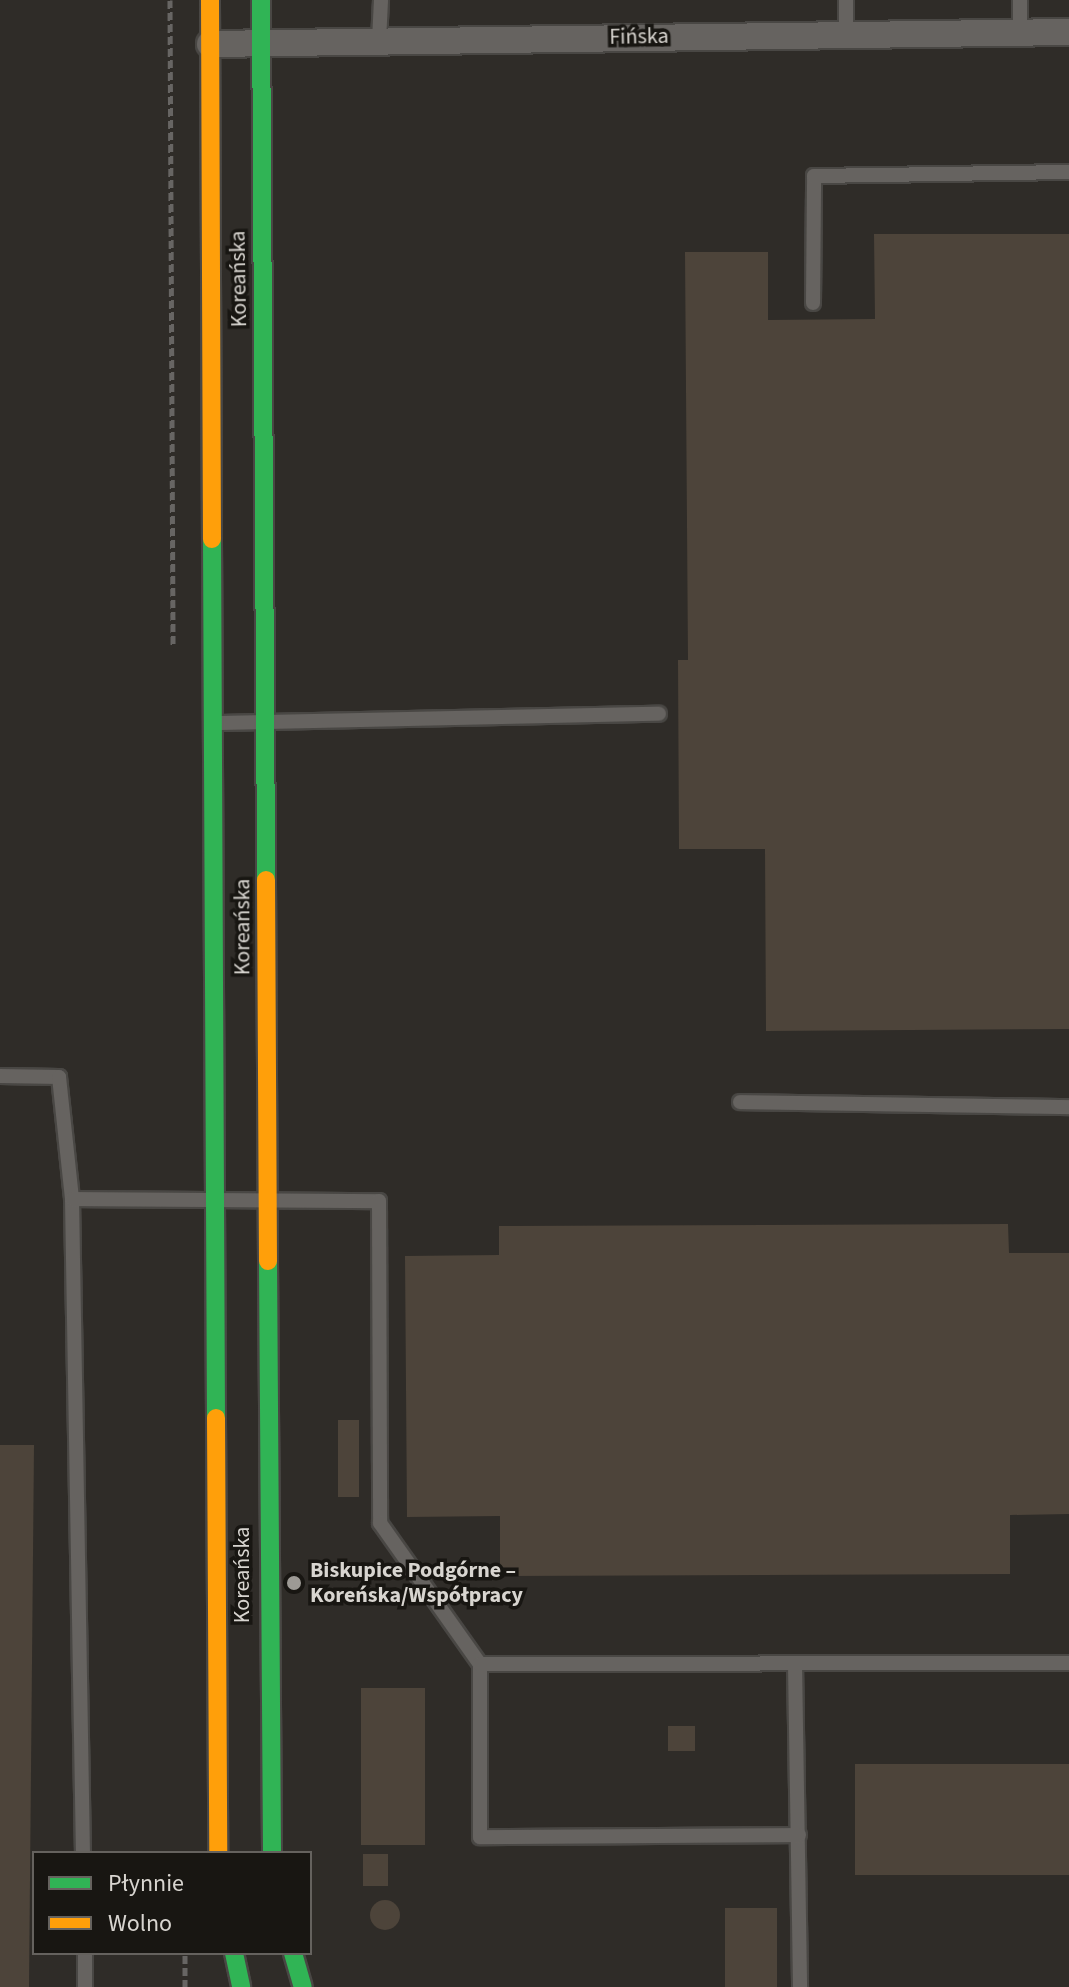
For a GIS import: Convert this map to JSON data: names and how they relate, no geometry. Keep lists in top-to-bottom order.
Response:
{
  "streets": {
    "street": ["Fińska", "Koreańska"]
  },
  "crossings": [
    ["Fińska", "Koreańska"]
  ],
  "places": ["Biskupice Podgórne – Koreńska/Współpracy"],
  "legend": ["Płynnie", "Wolno"]
}
